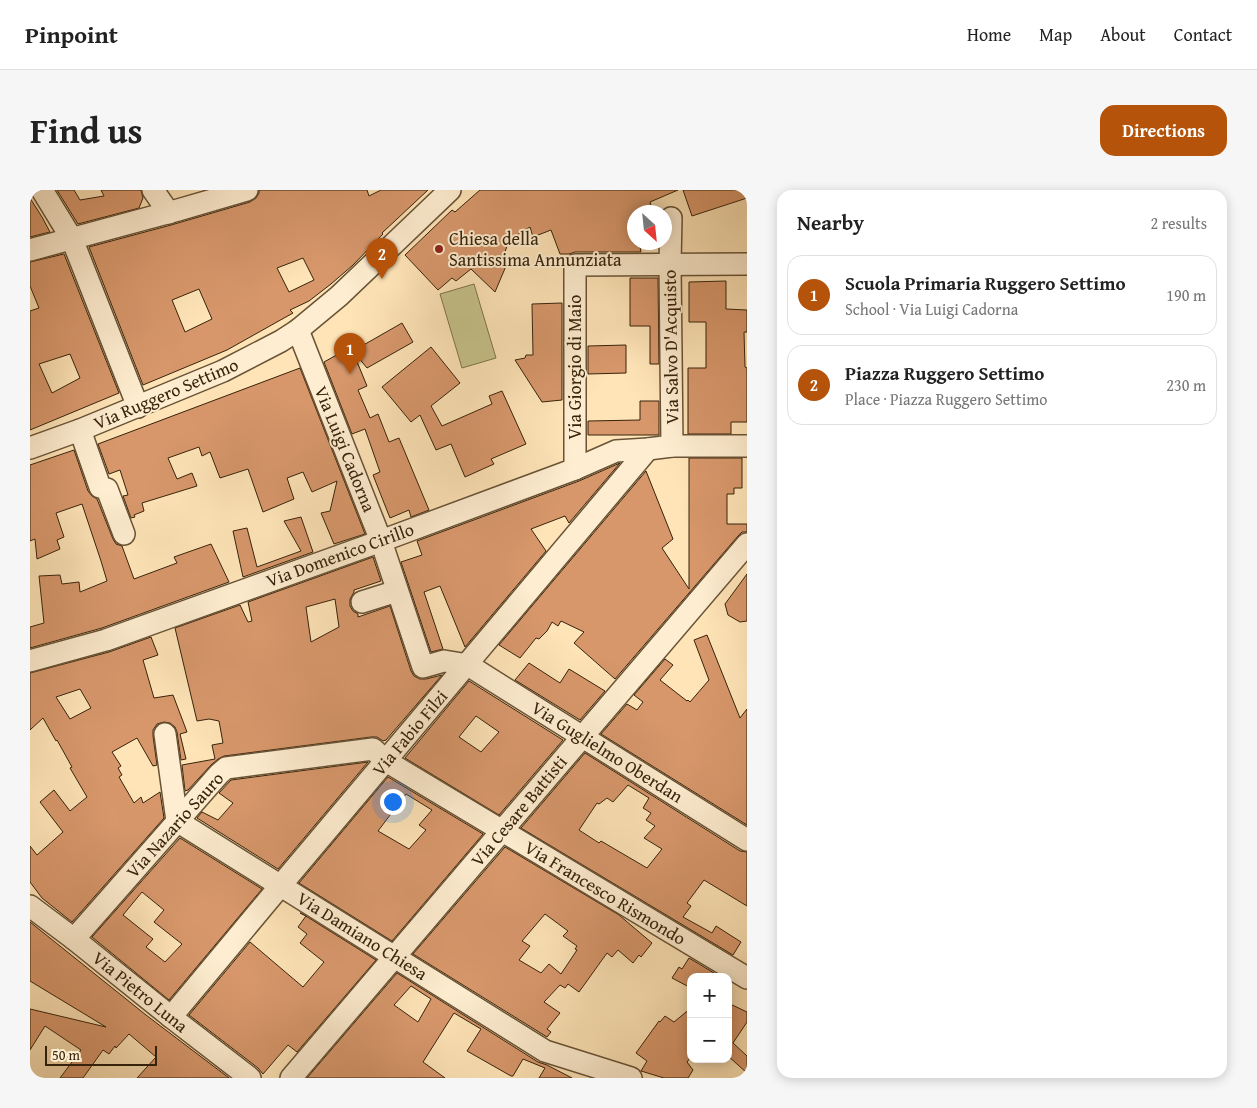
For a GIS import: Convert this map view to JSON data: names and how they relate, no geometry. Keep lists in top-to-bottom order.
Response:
{
  "streets": {
    "street": [
      "Via Salvo D'Acquisto",
      "Via Giorgio di Maio",
      "Via Ruggero Settimo",
      "Via Luigi Cadorna",
      "Via Domenico Cirillo",
      "Via Fabio Filzi",
      "Via Guglielmo Oberdan",
      "Via Cesare Battisti",
      "Via Nazario Sauro",
      "Via Francesco Rismondo",
      "Via Damiano Chiesa",
      "Via Pietro Luna"
    ]
  },
  "crossings": [
    ["Via Salvo D'Acquisto", "Via Giorgio di Maio"],
    ["Via Salvo D'Acquisto", "Via Domenico Cirillo"],
    ["Via Giorgio di Maio", "Via Domenico Cirillo"],
    ["Via Ruggero Settimo", "Via Luigi Cadorna"],
    ["Via Luigi Cadorna", "Via Domenico Cirillo"],
    ["Via Luigi Cadorna", "Via Fabio Filzi"],
    ["Via Luigi Cadorna", "Via Guglielmo Oberdan"],
    ["Via Domenico Cirillo", "Via Fabio Filzi"],
    ["Via Fabio Filzi", "Via Guglielmo Oberdan"],
    ["Via Fabio Filzi", "Via Nazario Sauro"],
    ["Via Fabio Filzi", "Via Francesco Rismondo"],
    ["Via Fabio Filzi", "Via Damiano Chiesa"],
    ["Via Fabio Filzi", "Via Pietro Luna"],
    ["Via Guglielmo Oberdan", "Via Cesare Battisti"],
    ["Via Cesare Battisti", "Via Francesco Rismondo"],
    ["Via Cesare Battisti", "Via Damiano Chiesa"],
    ["Via Nazario Sauro", "Via Francesco Rismondo"],
    ["Via Nazario Sauro", "Via Damiano Chiesa"],
    ["Via Nazario Sauro", "Via Pietro Luna"]
  ],
  "places": ["Chiesa della Santissima Annunziata"],
  "scale_bar": "50 m",
  "north": "bottom right",
  "page": {
    "header": "Pinpoint",
    "nav": [
      "Home",
      "Map",
      "About",
      "Contact"
    ],
    "title": "Find us",
    "buttons": "Directions",
    "heading": ["Nearby", "2 results"],
    "pins": ["2", "1"],
    "list": [
      {
        "mark": "1",
        "name": "Scuola Primaria Ruggero Settimo",
        "note": "School · Via Luigi Cadorna",
        "value": "190 m"
      },
      {
        "mark": "2",
        "name": "Piazza Ruggero Settimo",
        "note": "Place · Piazza Ruggero Settimo",
        "value": "230 m"
      }
    ],
    "map_buttons": ["+", "−"],
    "scale": "50 m"
  }
}
